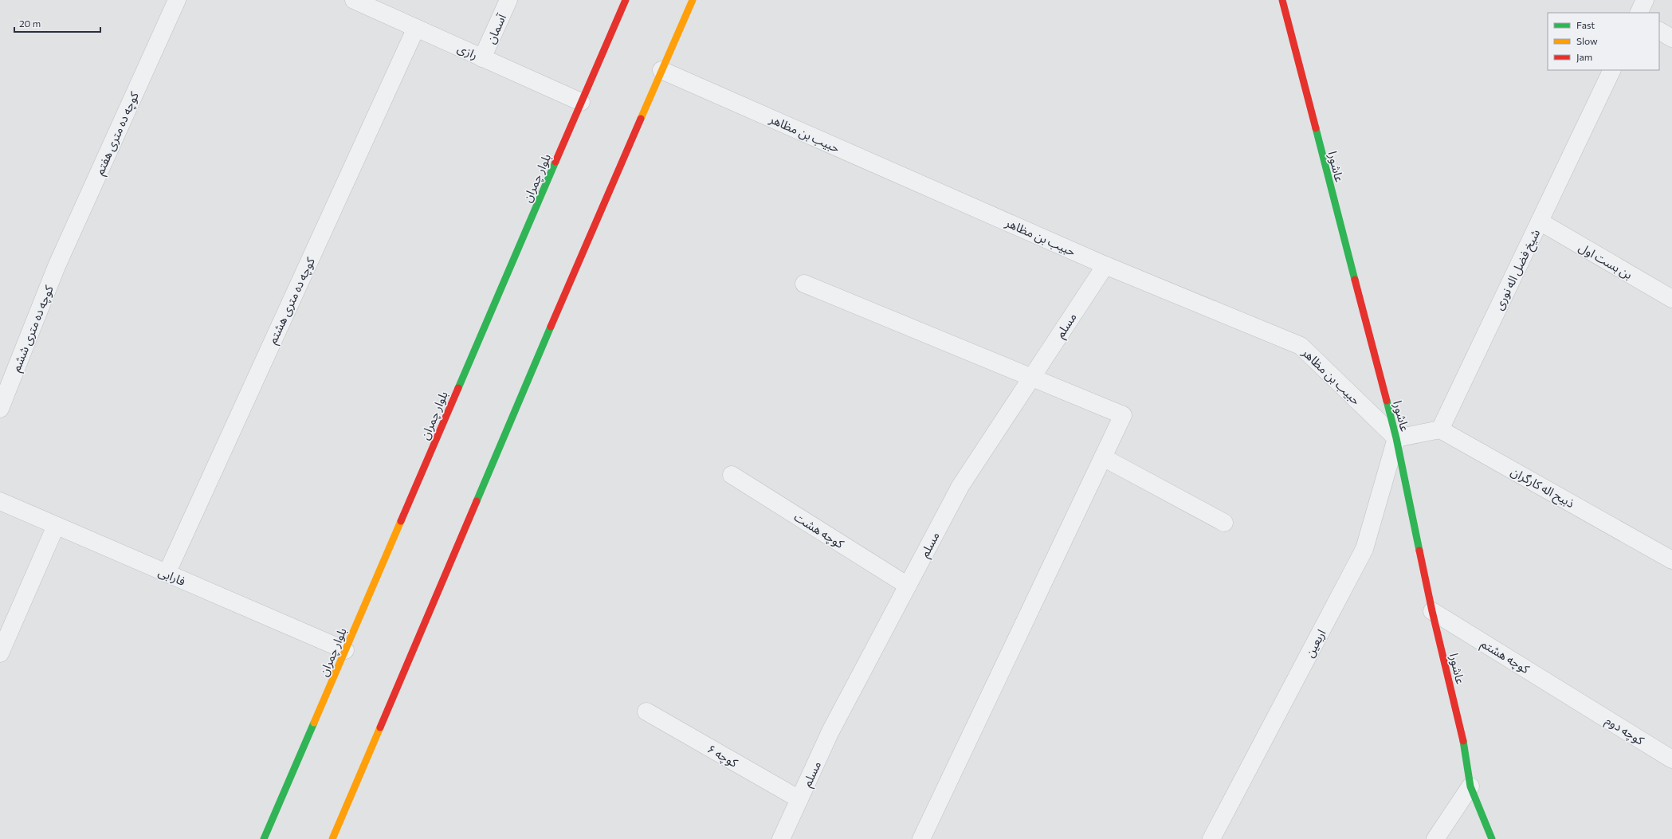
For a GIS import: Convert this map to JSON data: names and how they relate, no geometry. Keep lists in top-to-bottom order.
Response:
{
  "streets": {
    "main road": ["عاشورا", "بلوار چمران"],
    "street": [
      "آسمان",
      "رازی",
      "کوچه ده متری هفتم",
      "حبیب بن مظاهر",
      "بن بست اول",
      "شیخ فضل اله نوری",
      "کوچه ده متری هشتم",
      "مسلم",
      "کوچه ده متری ششم",
      "ذبیح اله کارگران",
      "کوچه هشت",
      "فارابی",
      "اربعین",
      "کوچه هشتم",
      "کوچه دوم",
      "کوچه ۶"
    ]
  },
  "crossings": [
    ["آسمان", "رازی"],
    ["رازی", "بلوار چمران"],
    ["رازی", "کوچه ده متری هشتم"],
    ["کوچه ده متری هفتم", "کوچه ده متری ششم"],
    ["حبیب بن مظاهر", "عاشورا"],
    ["حبیب بن مظاهر", "مسلم"],
    ["حبیب بن مظاهر", "اربعین"],
    ["عاشورا", "اربعین"],
    ["عاشورا", "کوچه هشتم"],
    ["بلوار چمران", "فارابی"],
    ["بن بست اول", "شیخ فضل اله نوری"],
    ["شیخ فضل اله نوری", "ذبیح اله کارگران"],
    ["کوچه ده متری هشتم", "فارابی"],
    ["مسلم", "کوچه هشت"],
    ["مسلم", "کوچه ۶"],
    ["کوچه هشتم", "کوچه دوم"]
  ],
  "legend": ["Fast", "Slow", "Jam"],
  "scale_bar": "20 m"
}
